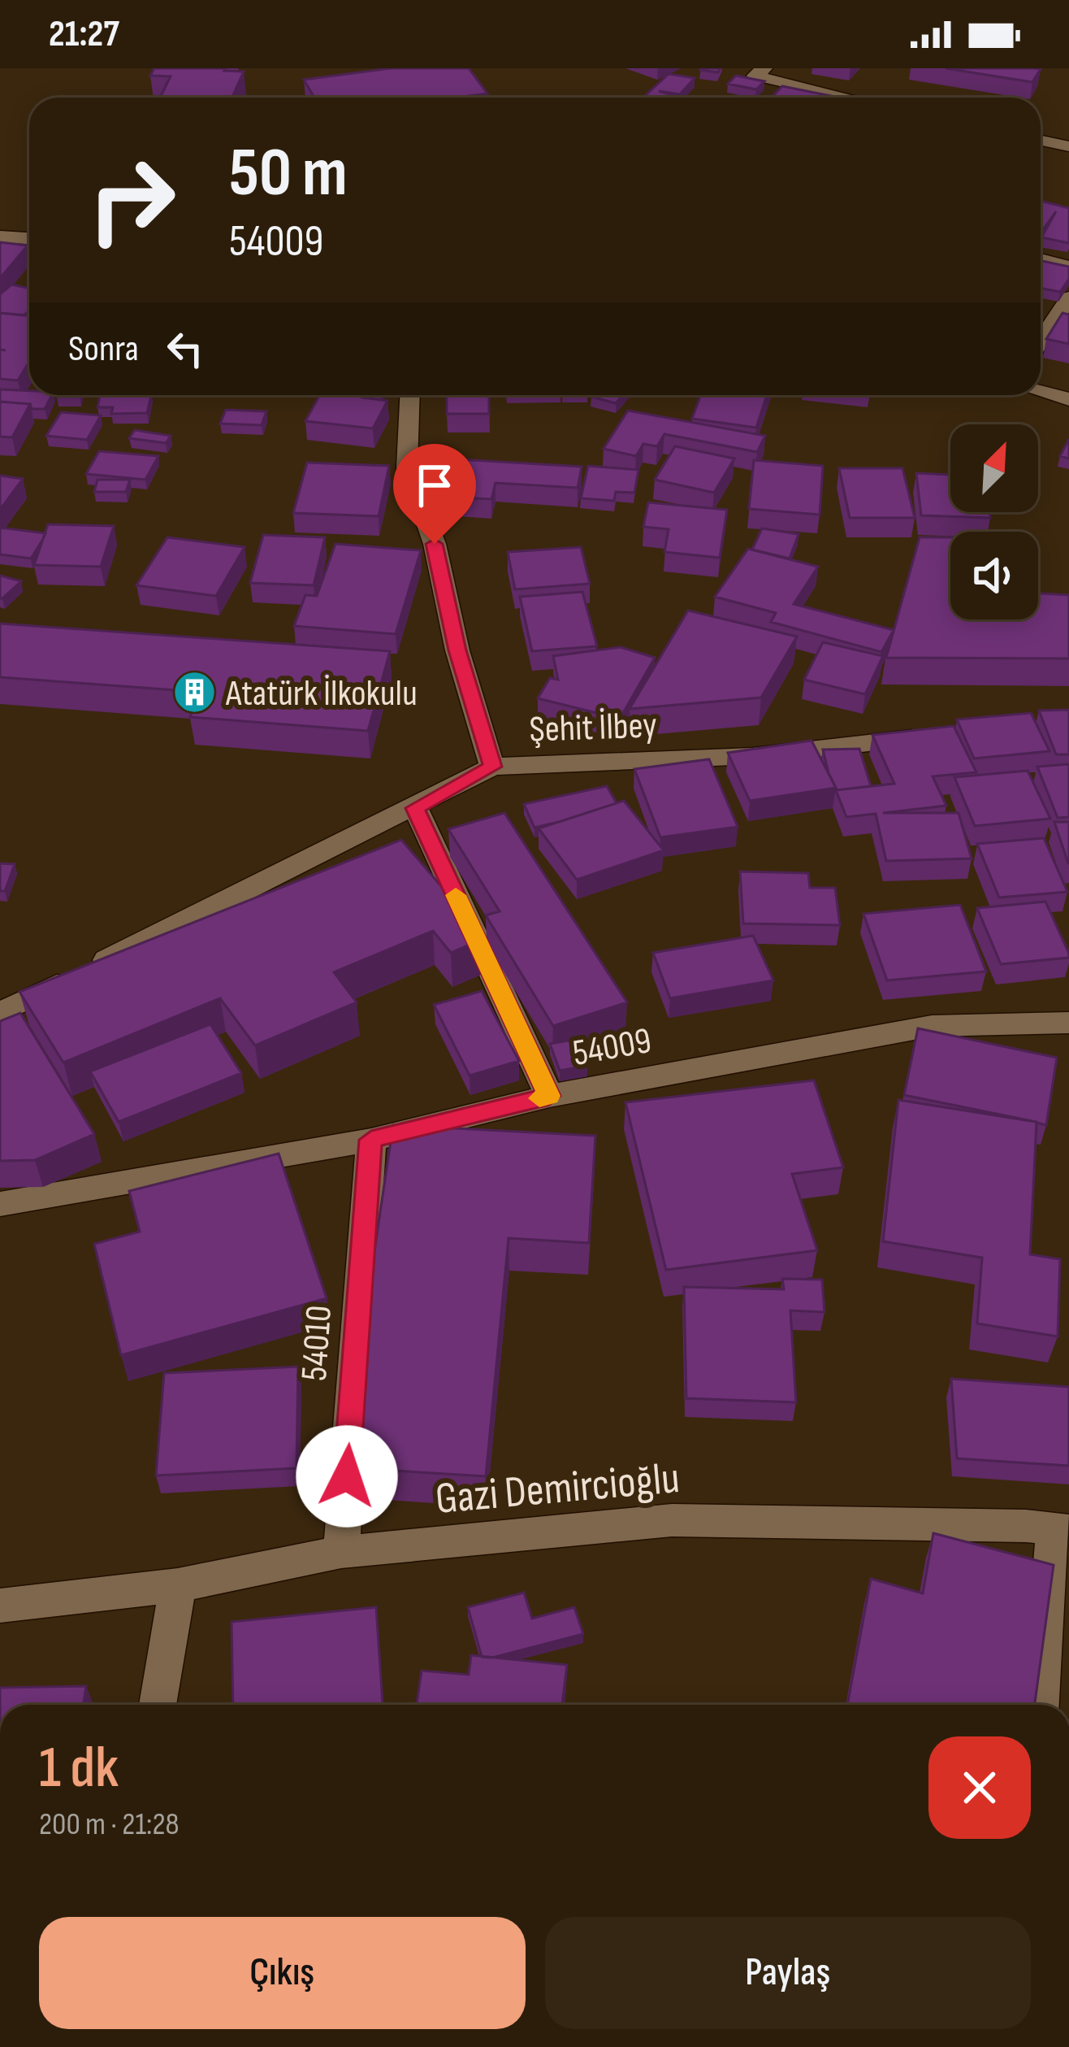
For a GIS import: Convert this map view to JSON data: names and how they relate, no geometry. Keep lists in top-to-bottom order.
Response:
{
  "streets": {
    "street": [
      "Şehit İlbey",
      "54009",
      "54010",
      "Gazi Demircioğlu"
    ]
  },
  "crossings": [
    ["54009", "54010"],
    ["54010", "Gazi Demircioğlu"]
  ],
  "places": {
    "building": ["Atatürk İlkokulu"]
  },
  "north": "top right",
  "page": {
    "status": "21:27",
    "turn": ["50 m", "54009"],
    "then": "Sonra",
    "heading": ["1 dk", "200 m · 21:28"],
    "buttons": ["Çıkış", "Paylaş"]
  }
}
